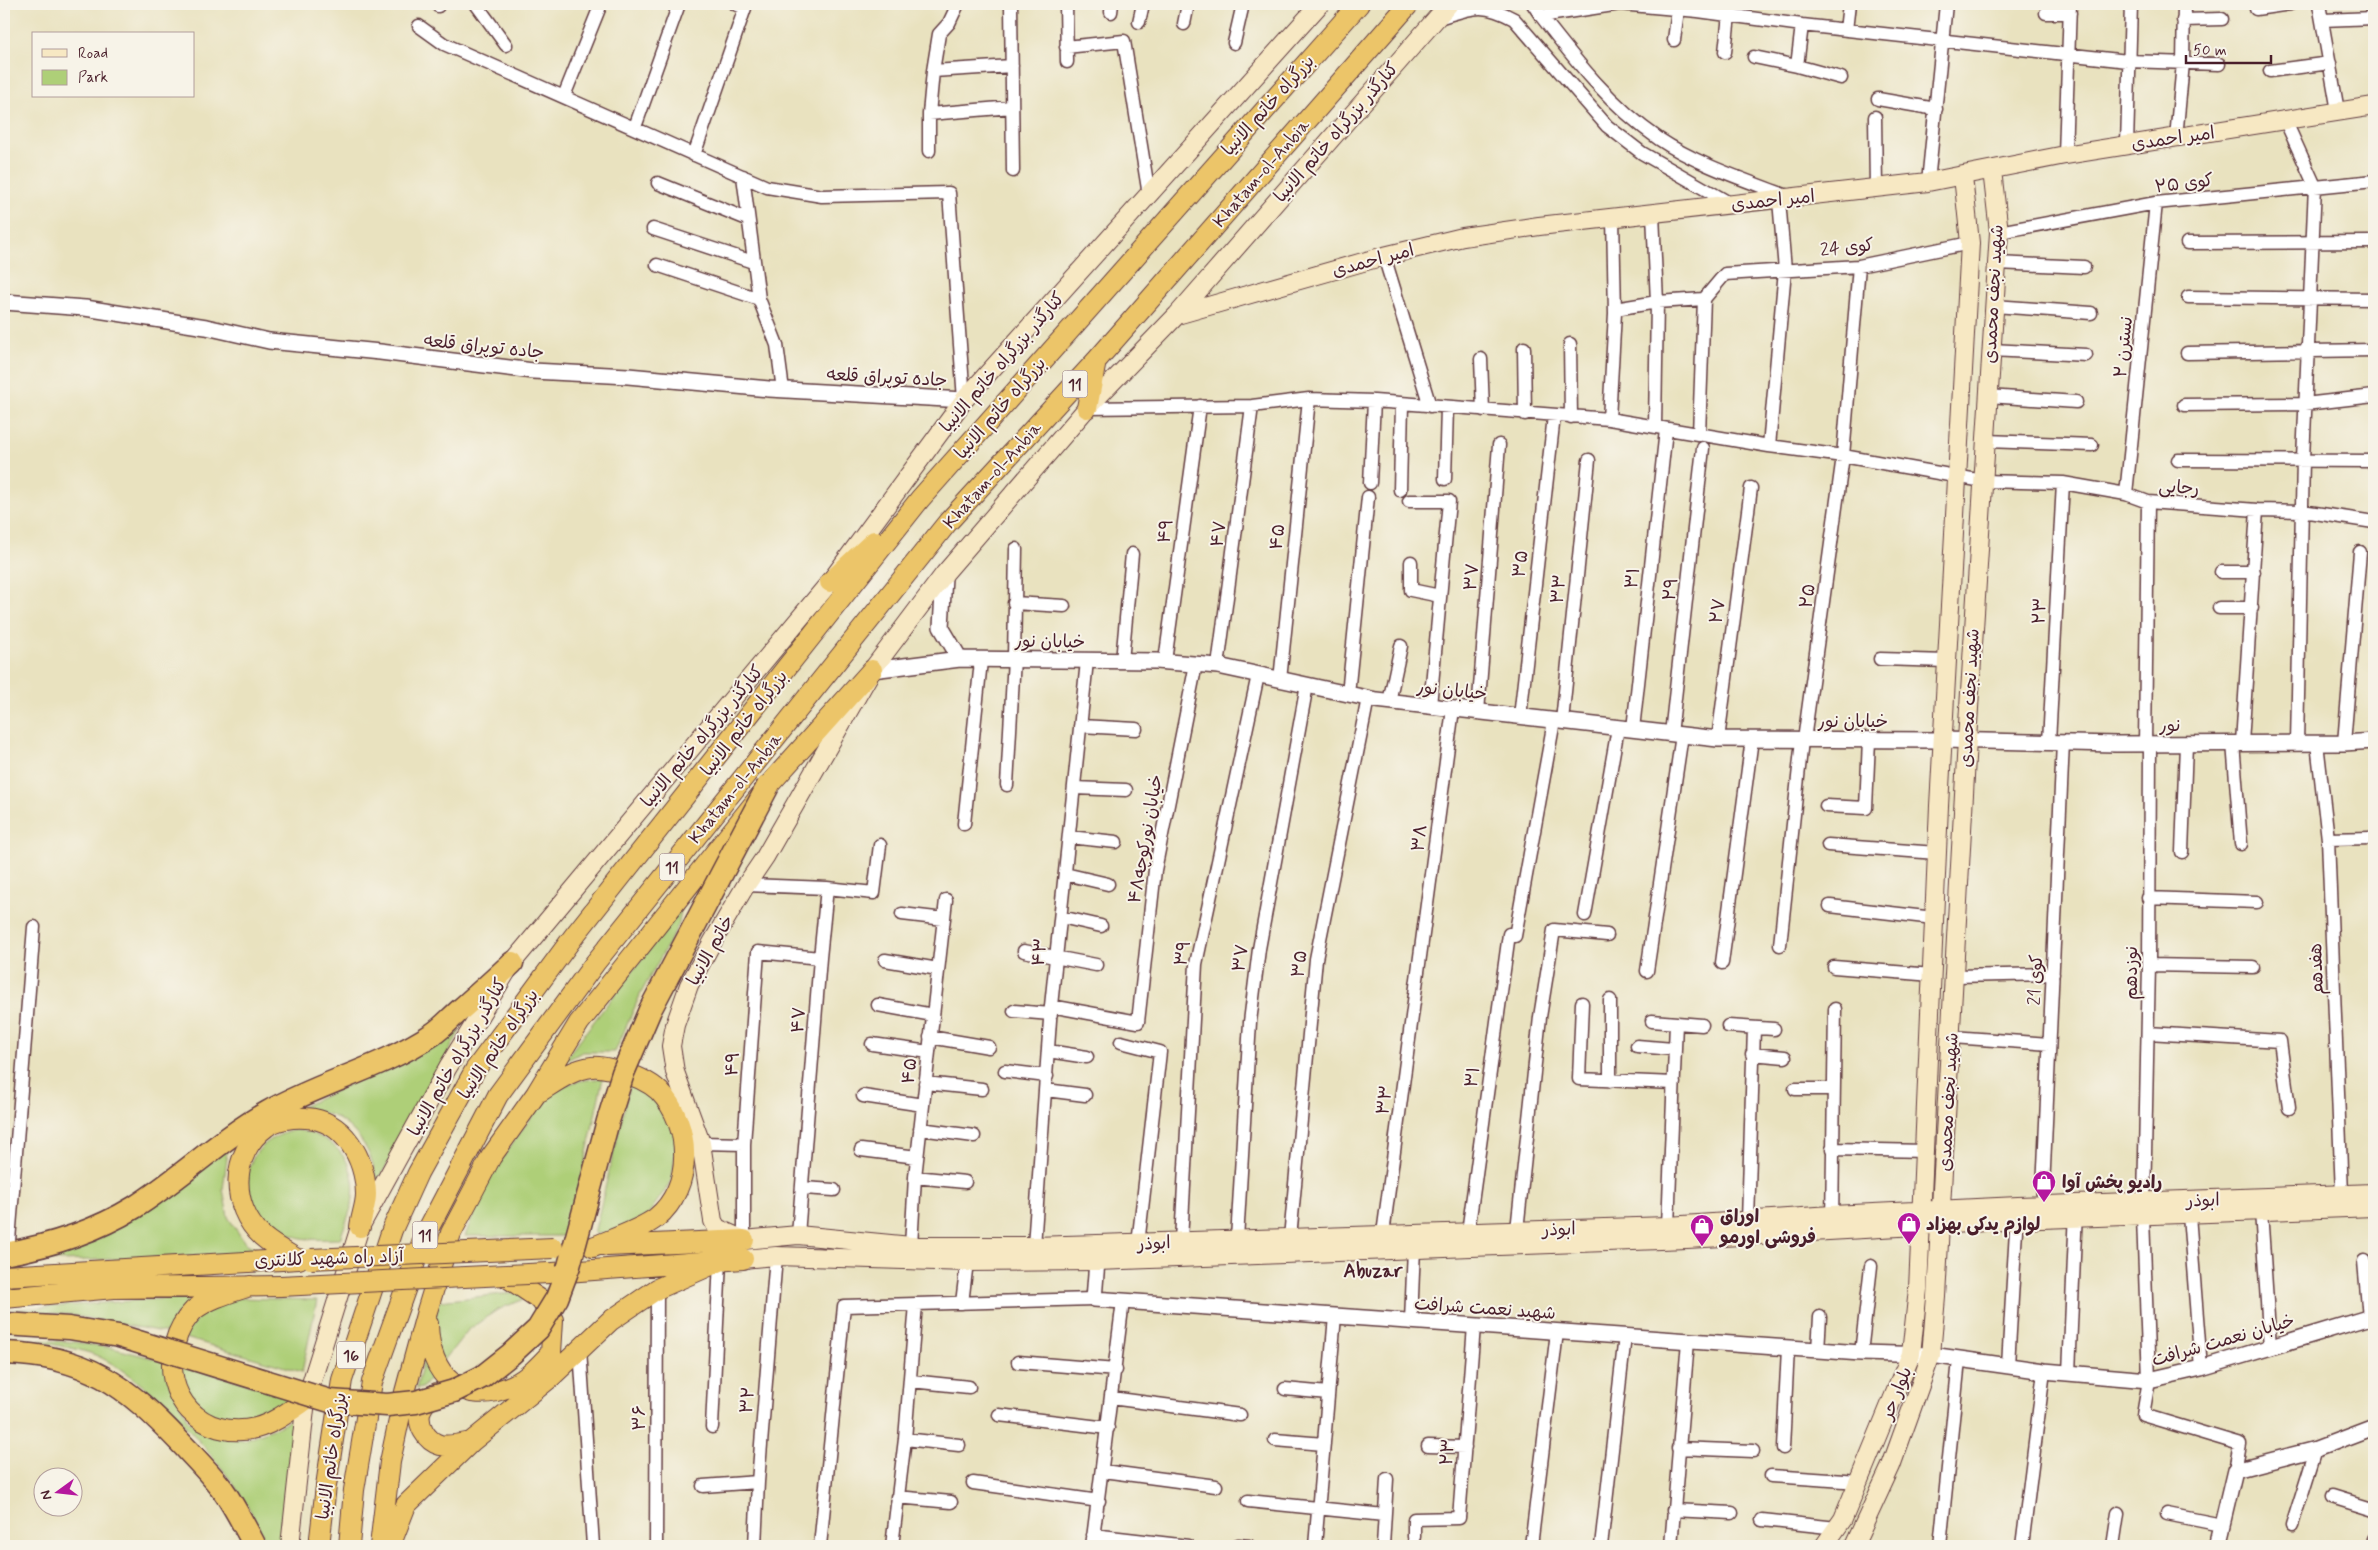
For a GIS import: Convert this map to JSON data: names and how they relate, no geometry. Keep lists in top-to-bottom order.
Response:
{
  "streets": {
    "highway": [
      "بزرگراه خاتم الانبیا",
      "Khatam-ol-Anbia",
      "11",
      "آزاد راه شهید کلانتری",
      "16"
    ],
    "main road": [
      "کنارگذر بزرگراه خاتم الانبیا",
      "امیر احمدی",
      "شهید نجف محمدی",
      "خاتم الانبیا",
      "ابوذر",
      "بلوار حر"
    ],
    "street": [
      "کوی ۲۵",
      "کوی 24",
      "جاده توپراق قلعه",
      "نسترن ۲",
      "رجایی",
      "۴۹",
      "۴۷",
      "۴۵",
      "۳۵",
      "۳۷",
      "۳۱",
      "۳۳",
      "۲۹",
      "۲۵",
      "۲۷",
      "۲۳",
      "خیابان نور",
      "نور",
      "۳۸",
      "خیابان نورکوچه۴۸",
      "۴۳",
      "۳۹",
      "هفدهم",
      "نوزدهم",
      "کوی 21",
      "شهید نعمت شرافت",
      "خیابان نعمت شرافت",
      "۳۲",
      "۳۶"
    ]
  },
  "crossings": [
    ["کنارگذر بزرگراه خاتم الانبیا", "امیر احمدی"],
    ["کنارگذر بزرگراه خاتم الانبیا", "جاده توپراق قلعه"],
    ["کنارگذر بزرگراه خاتم الانبیا", "رجایی"],
    ["کنارگذر بزرگراه خاتم الانبیا", "خیابان نور"],
    ["کنارگذر بزرگراه خاتم الانبیا", "خاتم الانبیا"],
    ["امیر احمدی", "شهید نجف محمدی"],
    ["امیر احمدی", "۳۱"],
    ["کوی ۲۵", "شهید نجف محمدی"],
    ["کوی ۲۵", "نسترن ۲"],
    ["کوی 24", "شهید نجف محمدی"],
    ["کوی 24", "۲۵"],
    ["شهید نجف محمدی", "رجایی"],
    ["شهید نجف محمدی", "خیابان نور"],
    ["شهید نجف محمدی", "نور"],
    ["شهید نجف محمدی", "ابوذر"],
    ["شهید نجف محمدی", "بلوار حر"],
    ["نسترن ۲", "رجایی"],
    ["رجایی", "۴۹"],
    ["رجایی", "۴۷"],
    ["رجایی", "۴۵"],
    ["رجایی", "۳۵"],
    ["رجایی", "۳۱"],
    ["رجایی", "۲۵"],
    ["رجایی", "۲۳"],
    ["رجایی", "نوزدهم"],
    ["۴۹", "۴۷"],
    ["۴۹", "خیابان نور"],
    ["۴۹", "خاتم الانبیا"],
    ["۴۹", "ابوذر"],
    ["۴۹", "آزاد راه شهید کلانتری"],
    ["۴۷", "خیابان نور"],
    ["۴۷", "ابوذر"],
    ["۴۵", "خیابان نور"],
    ["۴۵", "ابوذر"],
    ["۳۵", "خیابان نور"],
    ["۳۵", "ابوذر"],
    ["۳۷", "خیابان نور"],
    ["۳۷", "ابوذر"],
    ["۳۱", "۳۳"],
    ["۳۱", "خیابان نور"],
    ["۳۱", "ابوذر"],
    ["۳۳", "خیابان نور"],
    ["۳۳", "۳۸"],
    ["۳۳", "ابوذر"],
    ["۲۹", "خیابان نور"],
    ["۲۵", "خیابان نور"],
    ["۲۷", "خیابان نور"],
    ["۲۳", "نور"],
    ["۲۳", "کوی 21"],
    ["۲۳", "شهید نعمت شرافت"],
    ["خیابان نور", "نور"],
    ["خیابان نور", "۳۸"],
    ["خیابان نور", "خیابان نورکوچه۴۸"],
    ["خیابان نور", "خاتم الانبیا"],
    ["خیابان نور", "۴۳"],
    ["خیابان نور", "۳۹"],
    ["نور", "هفدهم"],
    ["نور", "نوزدهم"],
    ["نور", "کوی 21"],
    ["خیابان نورکوچه۴۸", "۴۳"],
    ["خاتم الانبیا", "ابوذر"],
    ["خاتم الانبیا", "آزاد راه شهید کلانتری"],
    ["۴۳", "ابوذر"],
    ["۳۹", "ابوذر"],
    ["هفدهم", "ابوذر"],
    ["نوزدهم", "ابوذر"],
    ["نوزدهم", "خیابان نعمت شرافت"],
    ["کوی 21", "ابوذر"],
    ["ابوذر", "آزاد راه شهید کلانتری"],
    ["ابوذر", "بلوار حر"],
    ["ابوذر", "۳۲"],
    ["شهید نعمت شرافت", "خیابان نعمت شرافت"],
    ["شهید نعمت شرافت", "بلوار حر"],
    ["خیابان نعمت شرافت", "بلوار حر"]
  ],
  "districts": ["Abuzar"],
  "places": {
    "shop": ["رادیو پخش آوا", "لوازم یدکی بهزاد", "اوراق فروشی اورمو"]
  },
  "legend": ["Road", "Park"],
  "scale_bar": "50 m",
  "north": "left"
}
